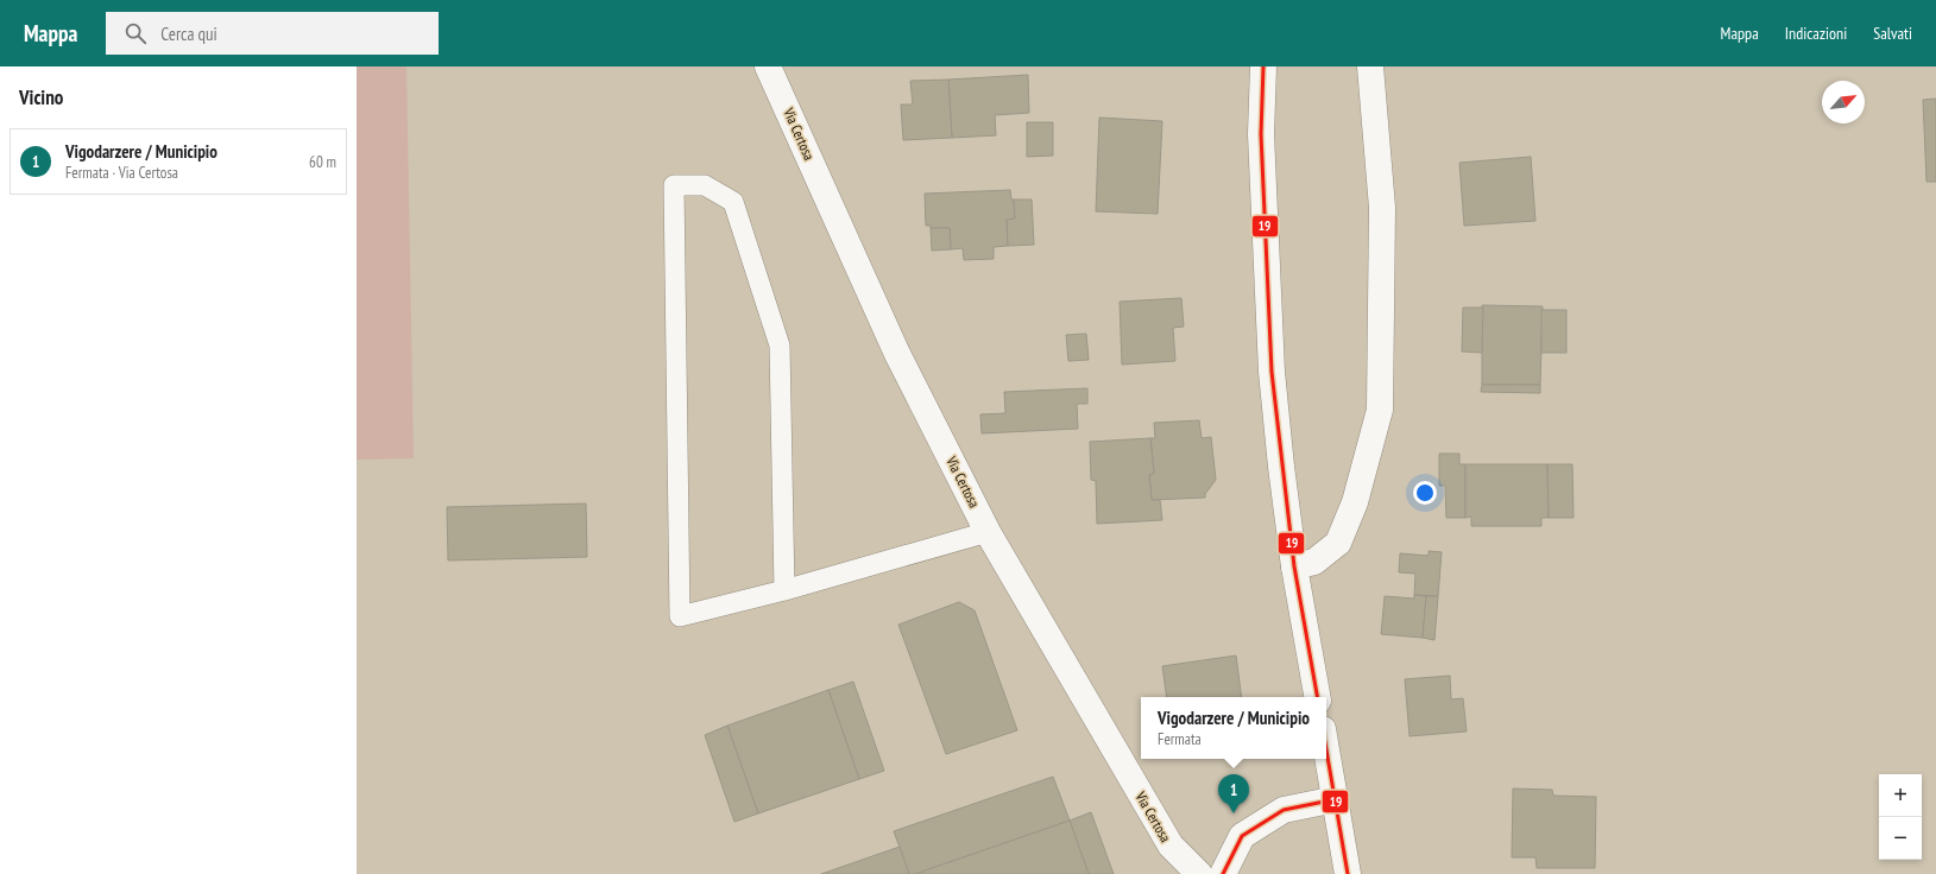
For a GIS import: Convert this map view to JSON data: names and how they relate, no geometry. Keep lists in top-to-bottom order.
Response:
{
  "streets": {
    "street": ["Via Certosa"]
  },
  "lines": ["transit line 19"],
  "north": "top right",
  "page": {
    "header": "Mappa",
    "search": "Cerca qui",
    "nav": ["Mappa", "Indicazioni", "Salvati"],
    "heading": "Vicino",
    "list": [
      {
        "mark": "1",
        "name": "Vigodarzere / Municipio",
        "note": "Fermata · Via Certosa",
        "value": "60 m"
      }
    ],
    "popup": ["Vigodarzere / Municipio", "Fermata"],
    "map_buttons": ["+", "−"],
    "pins": "1"
  }
}
